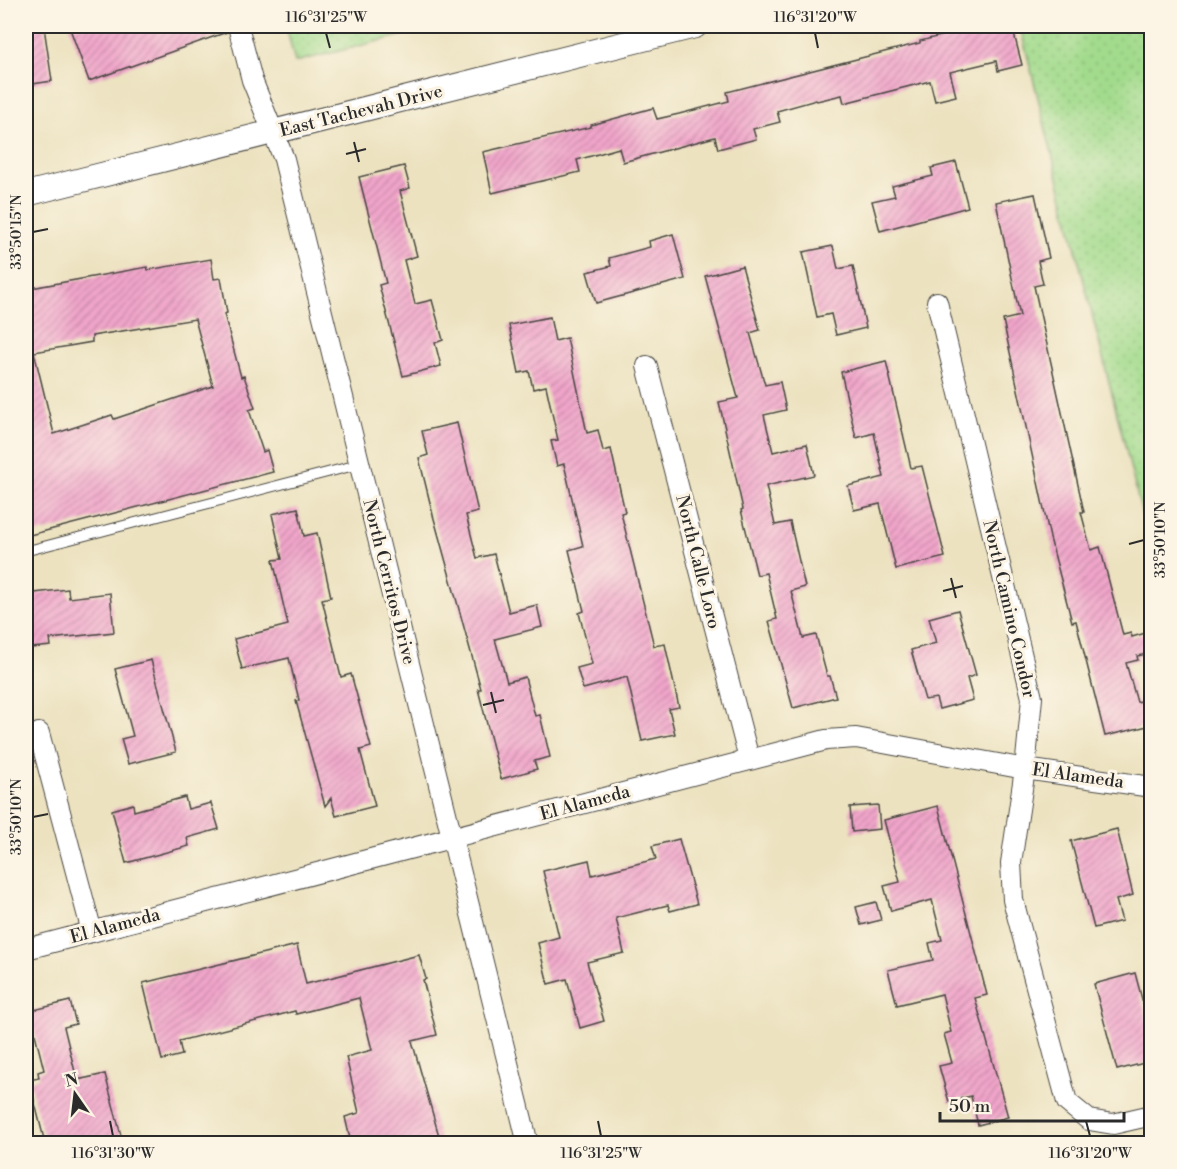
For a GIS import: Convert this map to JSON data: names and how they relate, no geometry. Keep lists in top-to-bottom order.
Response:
{
  "streets": {
    "street": [
      "East Tachevah Drive",
      "North Calle Loro",
      "North Cerritos Drive",
      "North Camino Condor",
      "El Alameda"
    ]
  },
  "crossings": [
    ["East Tachevah Drive", "North Cerritos Drive"],
    ["North Calle Loro", "El Alameda"],
    ["North Cerritos Drive", "El Alameda"],
    ["North Camino Condor", "El Alameda"]
  ],
  "scale_bar": "50 m",
  "north": "top",
  "coordinates": [
    "116°31'25\"W",
    "116°31'20\"W",
    "33°50'15\"N",
    "33°50'10\"N",
    "116°31'30\"W"
  ]
}
